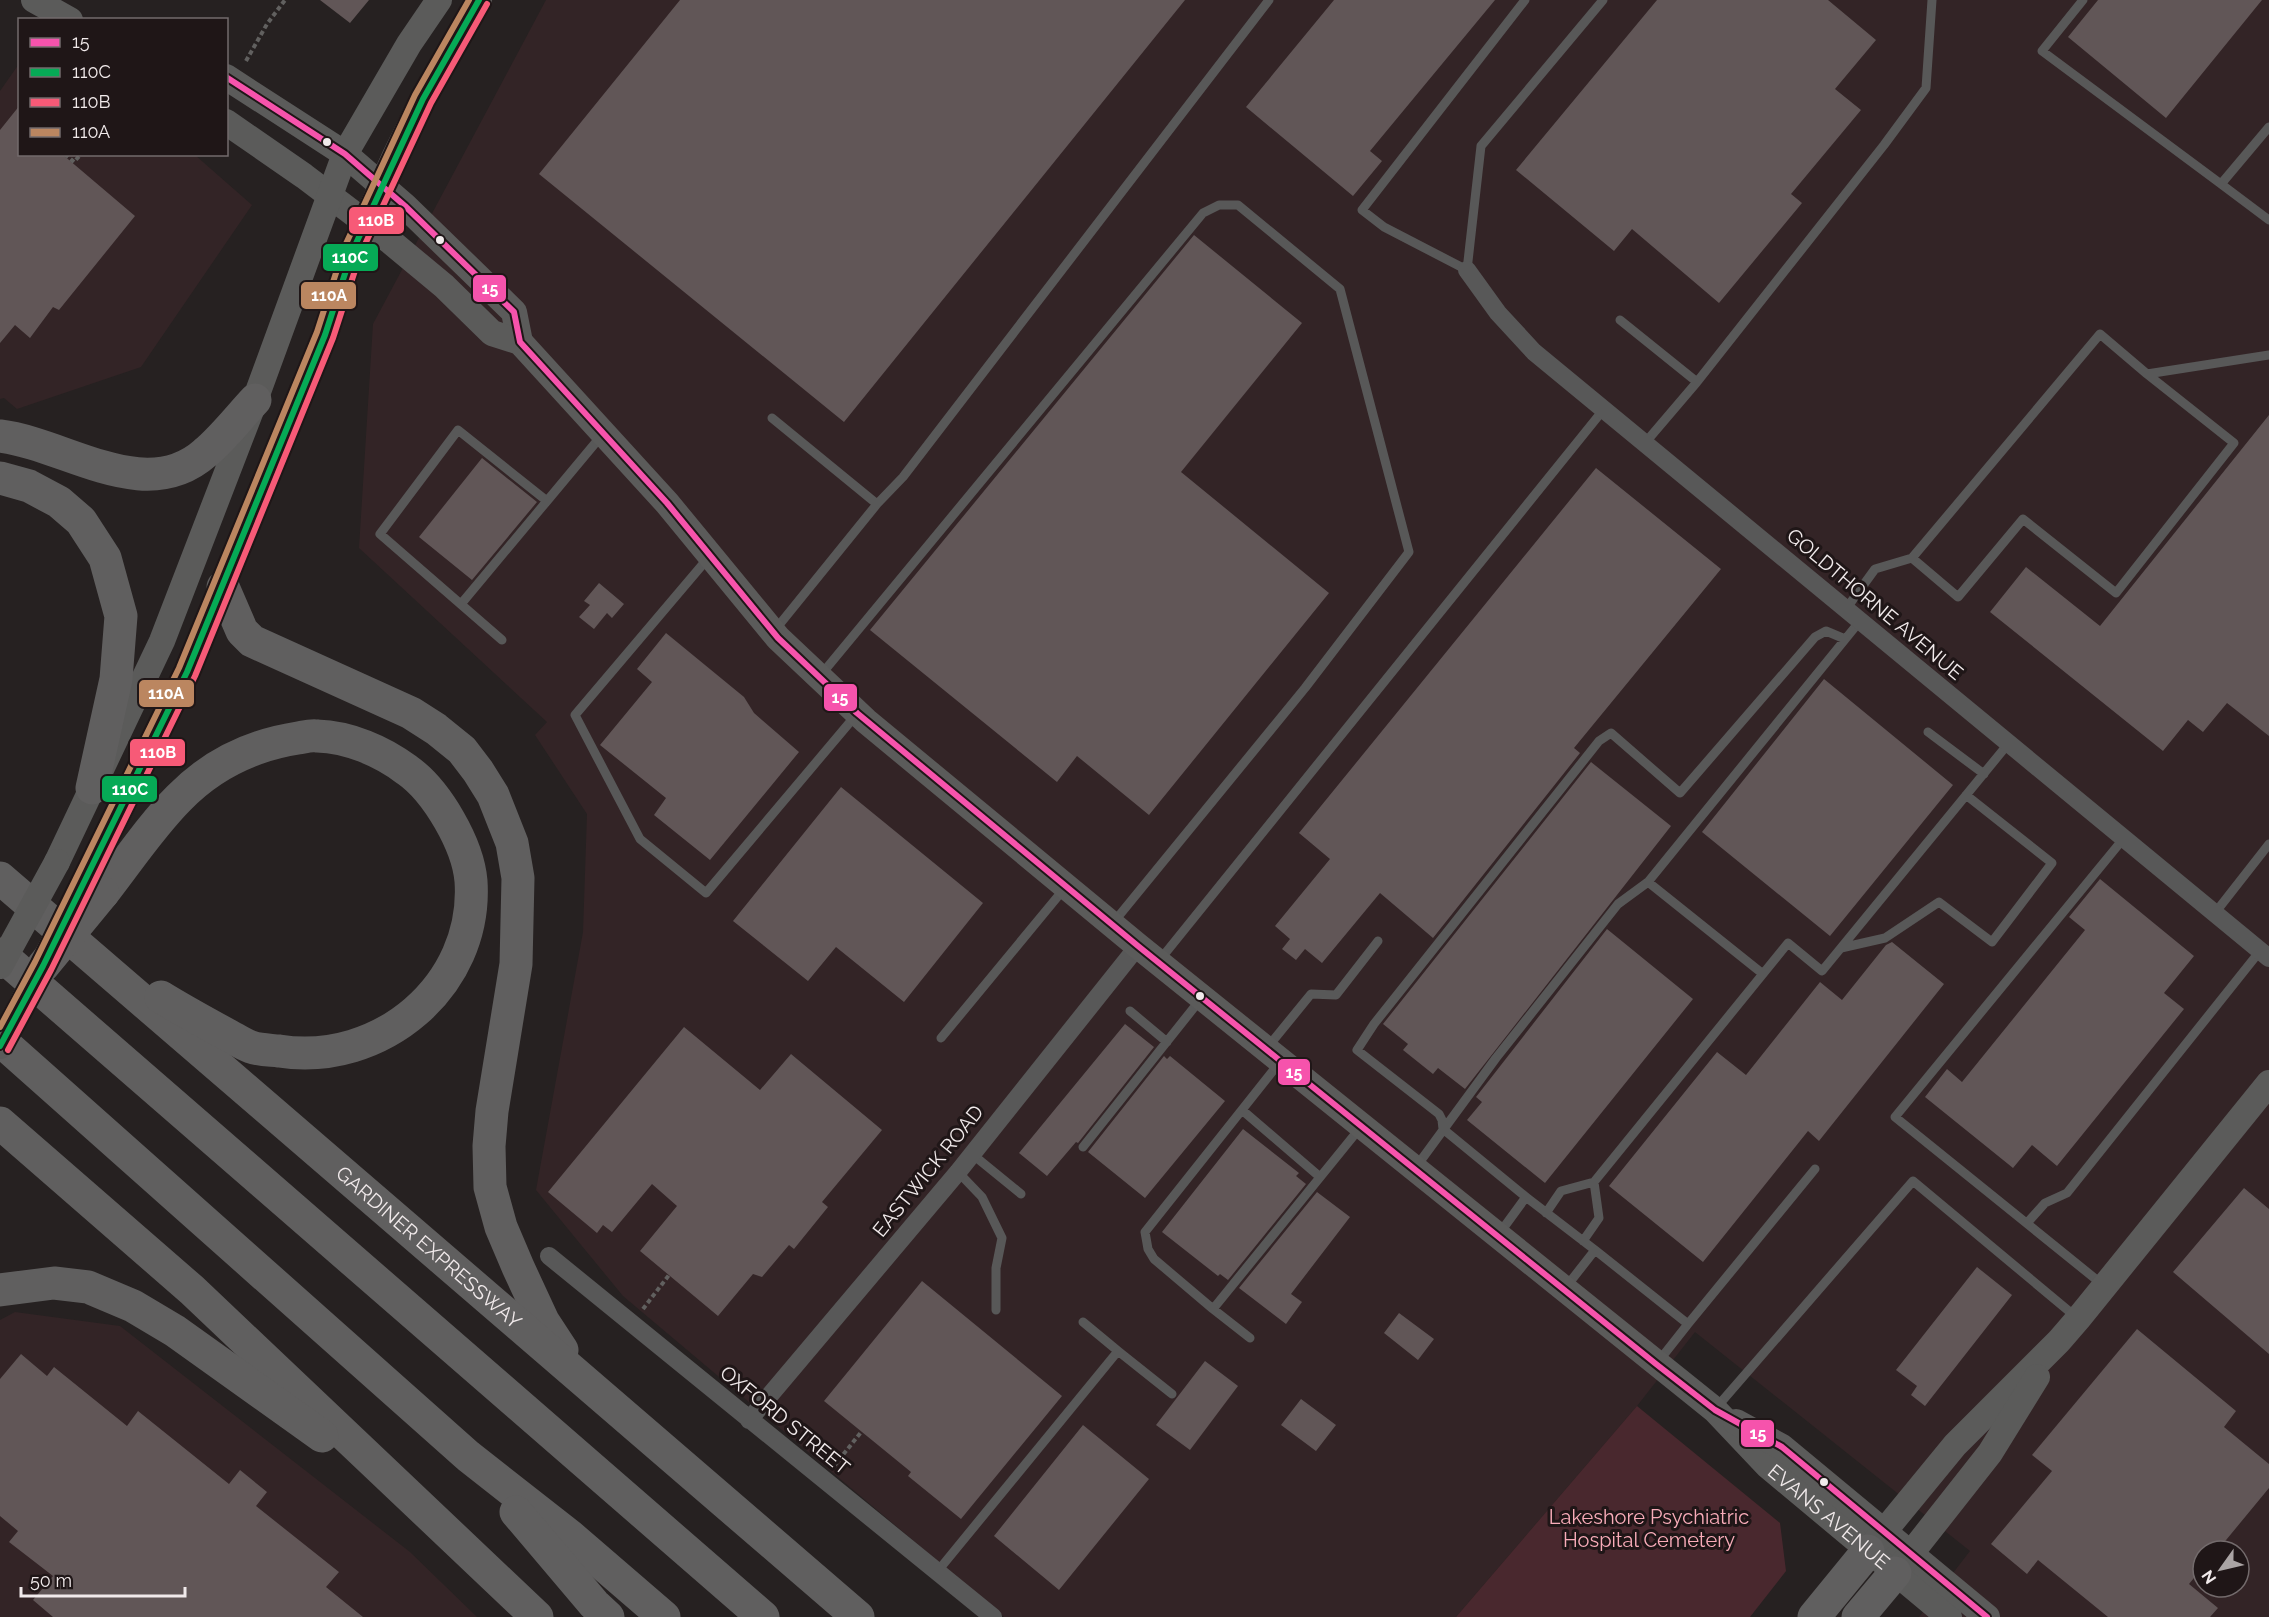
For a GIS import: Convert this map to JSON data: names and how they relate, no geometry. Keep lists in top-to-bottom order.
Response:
{
  "streets": {
    "highway": ["GARDINER EXPRESSWAY"],
    "main road": ["EVANS AVENUE"],
    "street": ["GOLDTHORNE AVENUE", "EASTWICK ROAD", "OXFORD STREET"]
  },
  "crossings": [
    ["EASTWICK ROAD", "OXFORD STREET"],
    ["EASTWICK ROAD", "EVANS AVENUE"]
  ],
  "parks": ["Lakeshore Psychiatric Hospital Cemetery"],
  "lines": [
    "transit line 110C",
    "transit line 110A",
    "transit line 110B",
    "transit line 15"
  ],
  "legend": [
    "15",
    "110C",
    "110B",
    "110A"
  ],
  "scale_bar": "50 m",
  "north": "bottom left"
}
